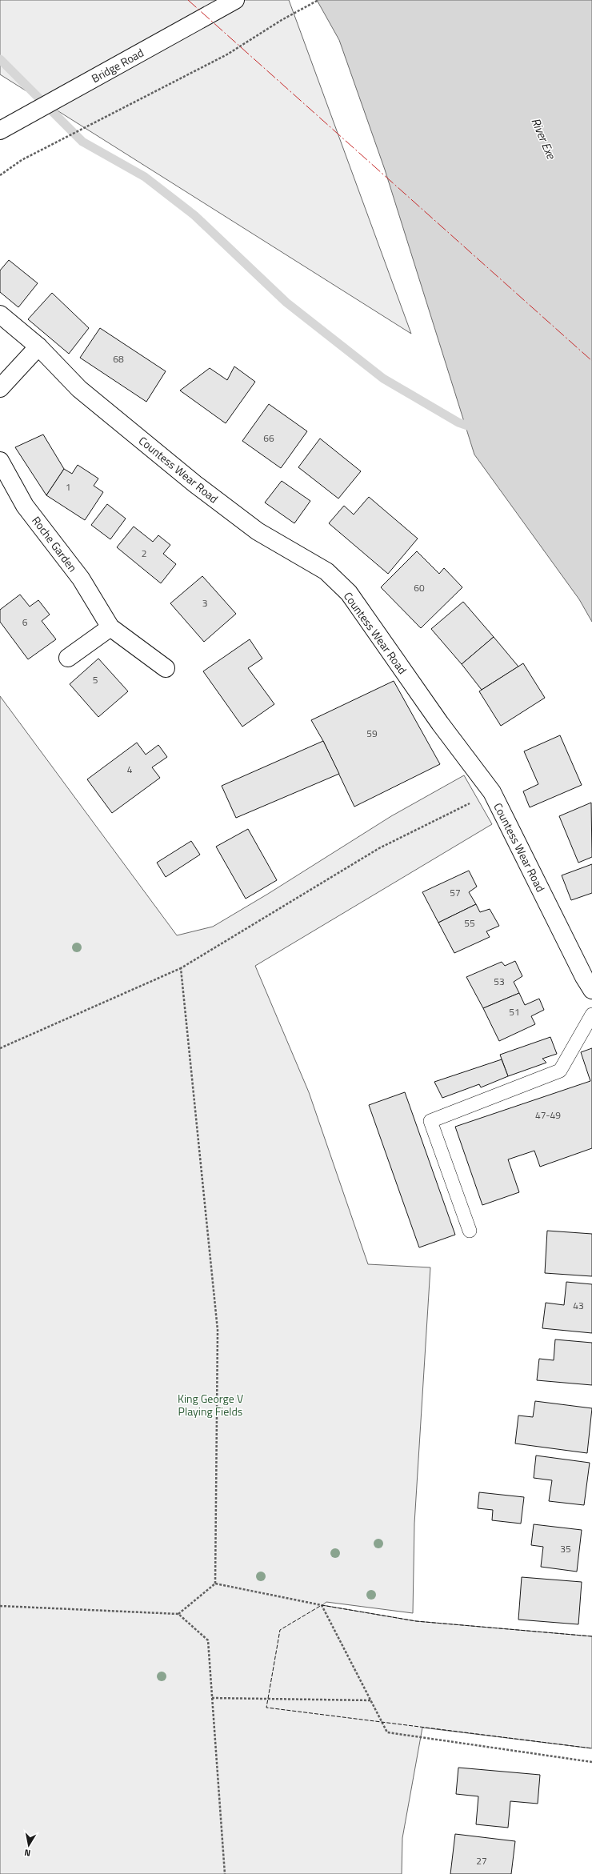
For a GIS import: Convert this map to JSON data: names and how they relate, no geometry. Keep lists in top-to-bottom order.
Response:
{
  "streets": {
    "street": ["Bridge Road", "Countess Wear Road", "Roche Garden"]
  },
  "water": ["River Exe"],
  "parks": ["King George V Playing Fields"],
  "house_numbers": [
    "68",
    "66",
    "1",
    "2",
    "60",
    "3",
    "6",
    "5",
    "59",
    "4",
    "57",
    "55",
    "53",
    "51",
    "47-49",
    "43",
    "35",
    "27"
  ],
  "north": "bottom"
}
